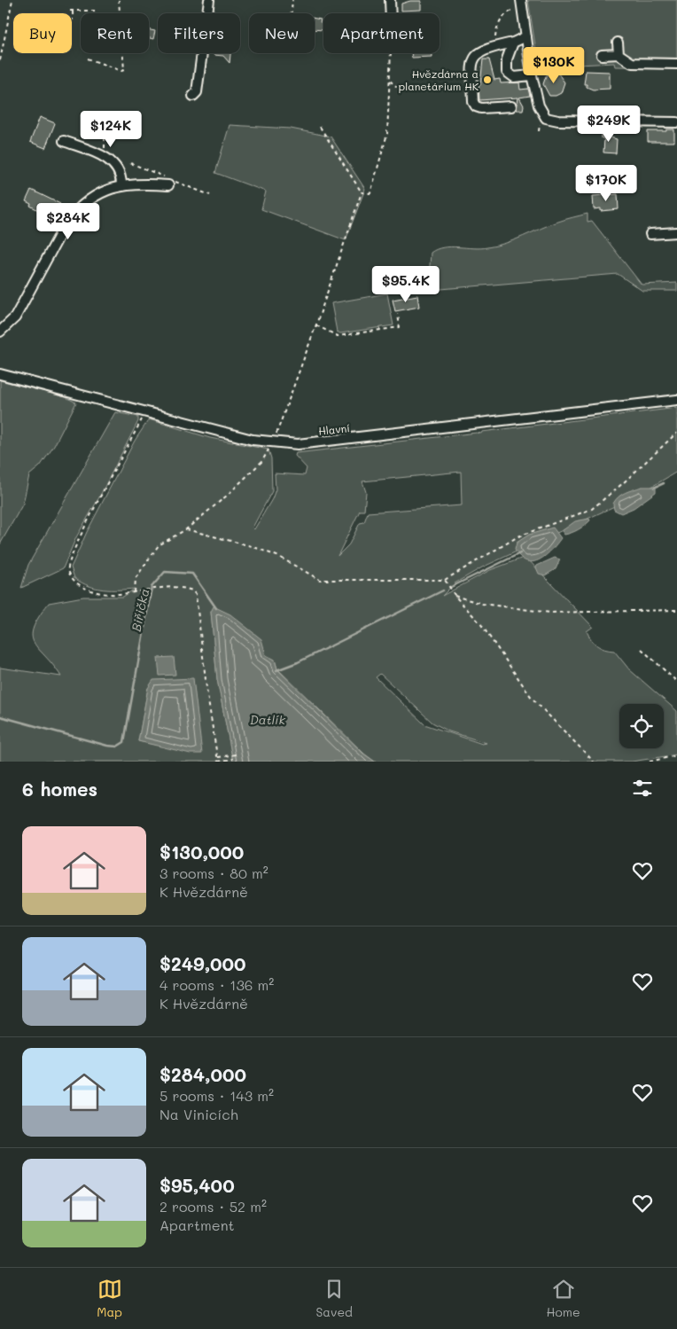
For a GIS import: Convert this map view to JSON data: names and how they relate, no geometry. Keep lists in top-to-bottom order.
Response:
{
  "streets": {
    "street": ["Hlavní"]
  },
  "water": ["Biřička", "Datlík"],
  "places": ["Hvězdárna a planetárium HK"],
  "page": {
    "chip": [
      "Buy",
      "Rent",
      "Filters",
      "New",
      "Apartment"
    ],
    "price": [
      "$130K",
      "$249K",
      "$124K",
      "$170K",
      "$284K",
      "$95.4K"
    ],
    "heading": "6 homes",
    "list": [
      {
        "name": "$130,000",
        "note": "3 rooms · 80 m² · K Hvězdárně"
      },
      {
        "name": "$249,000",
        "note": "4 rooms · 136 m² · K Hvězdárně"
      },
      {
        "name": "$284,000",
        "note": "5 rooms · 143 m² · Na Vinicích"
      },
      {
        "name": "$95,400",
        "note": "2 rooms · 52 m² · Apartment"
      }
    ],
    "tabs": ["Map", "Saved", "Home"]
  }
}
